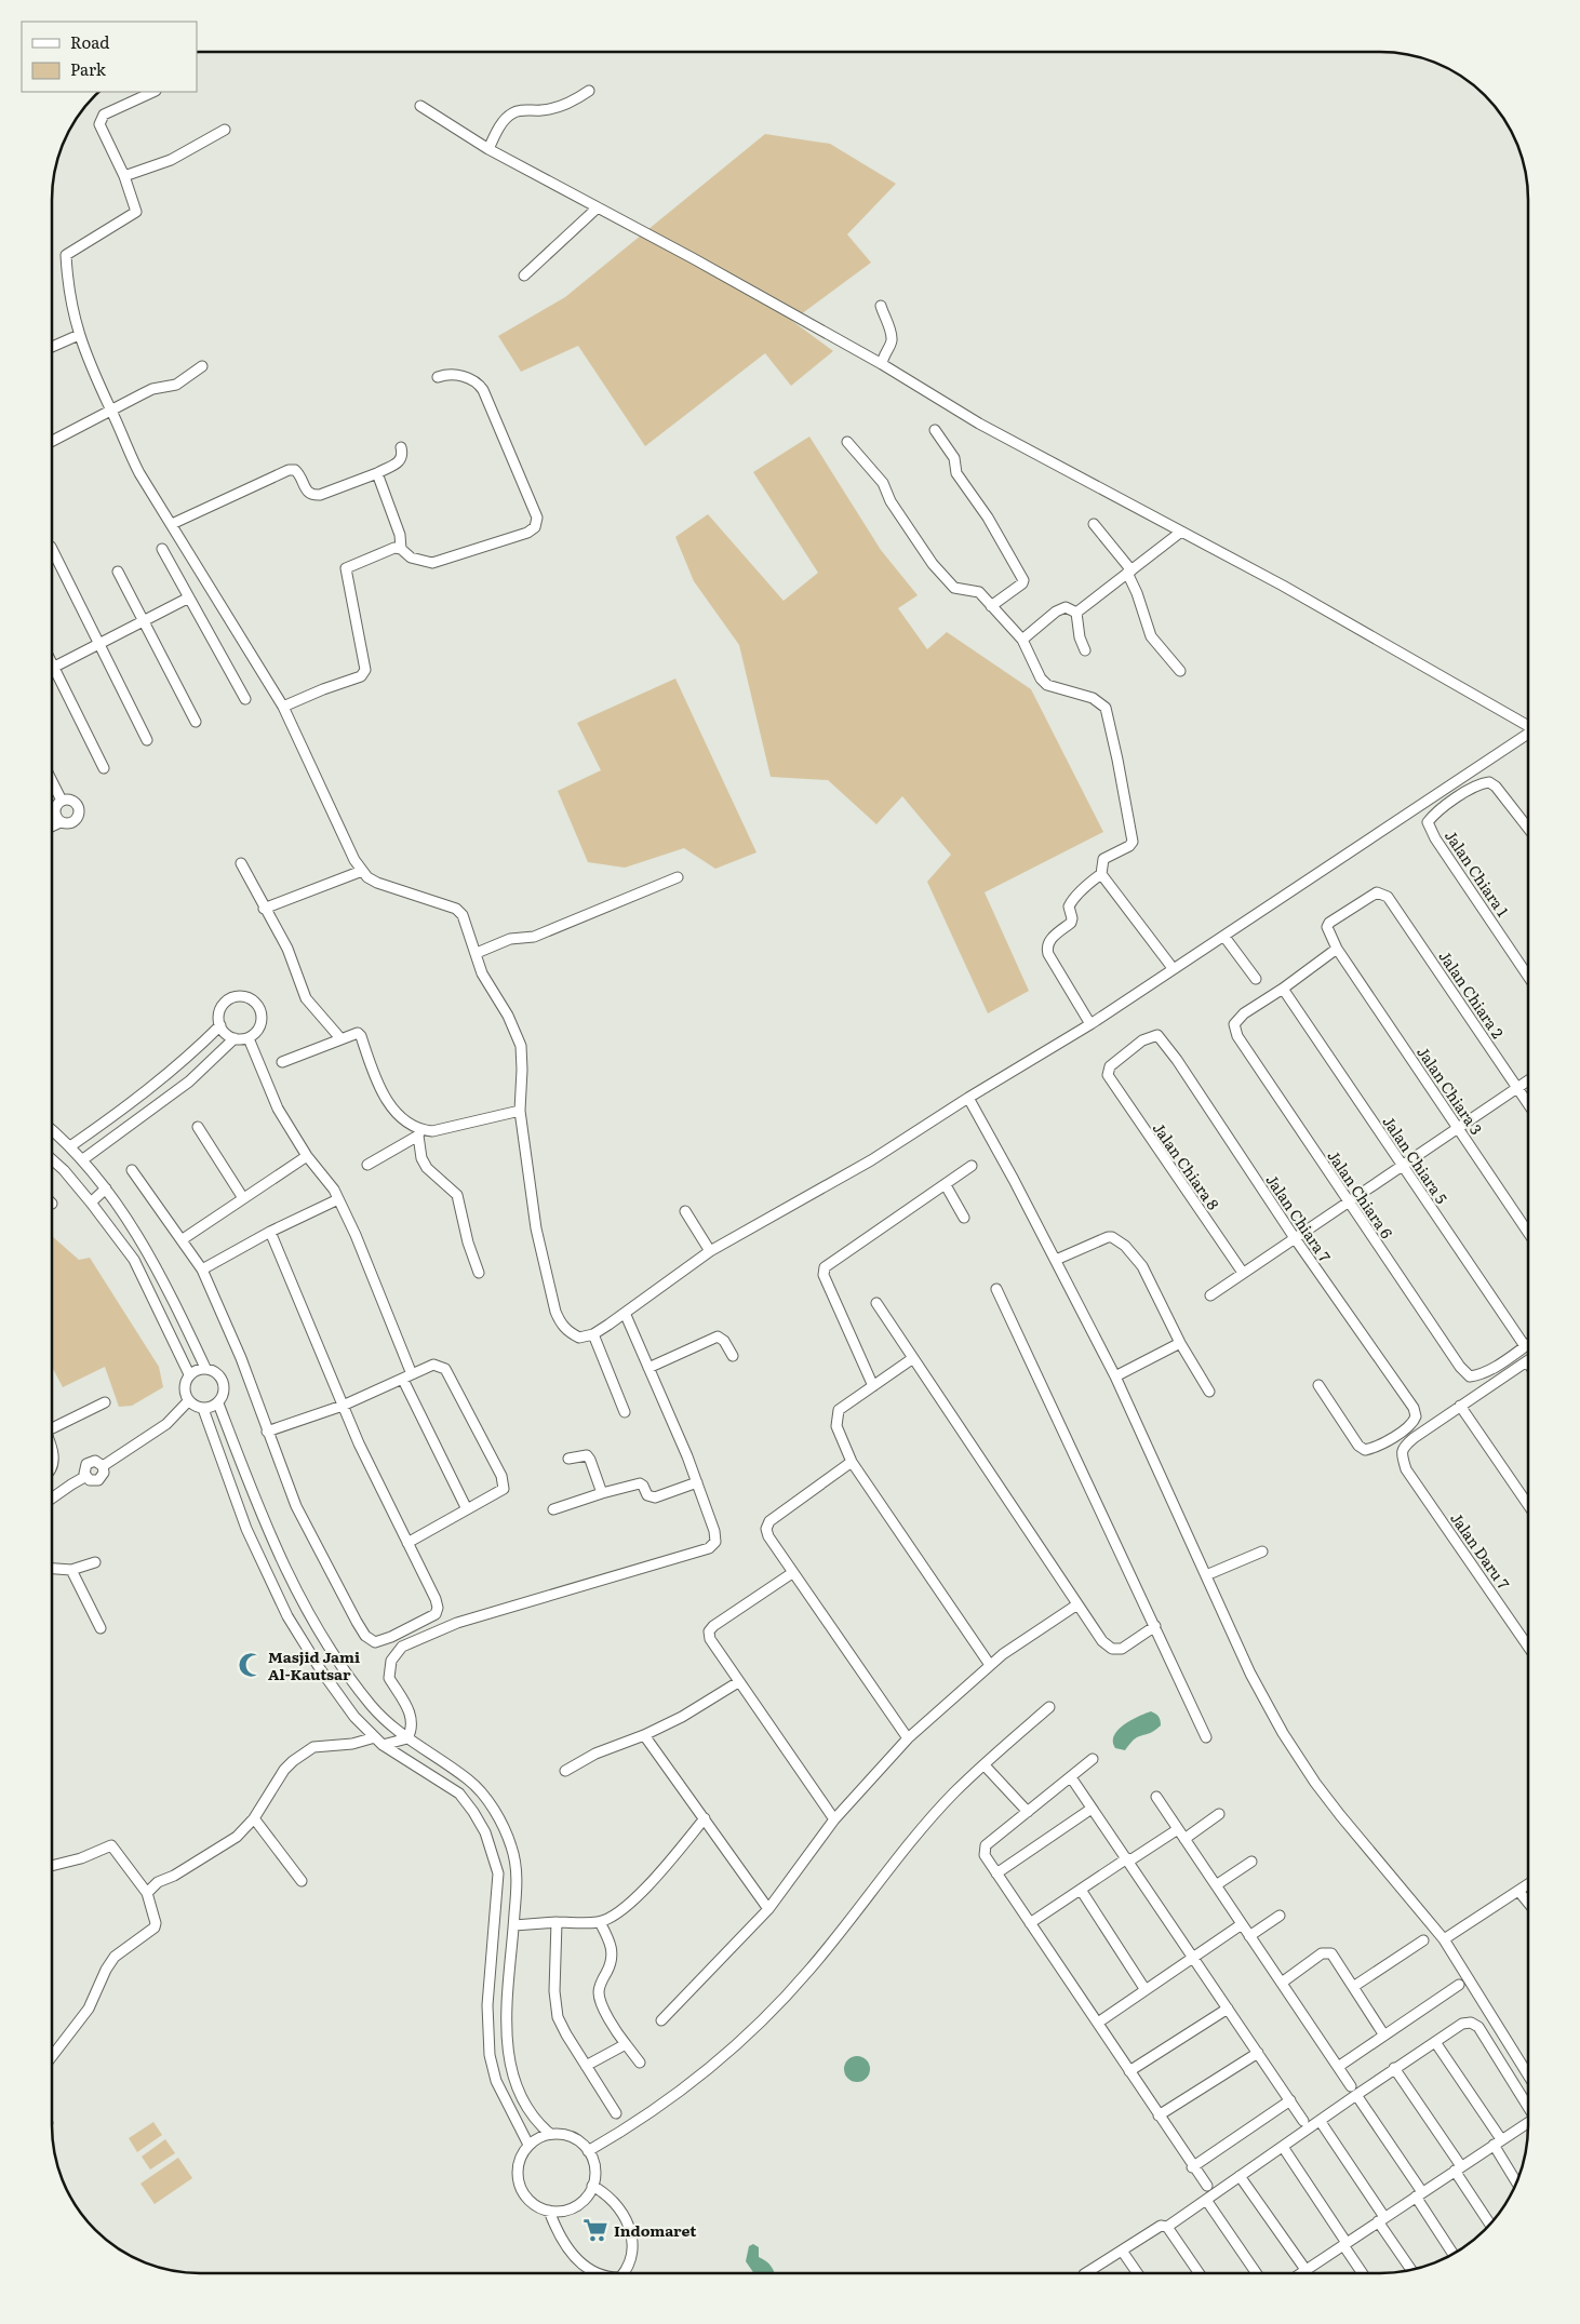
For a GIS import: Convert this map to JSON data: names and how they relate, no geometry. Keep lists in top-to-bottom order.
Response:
{
  "streets": {
    "street": [
      "Jalan Chiara 1",
      "Jalan Chiara 2",
      "Jalan Chiara 3",
      "Jalan Chiara 5",
      "Jalan Chiara 8",
      "Jalan Chiara 6",
      "Jalan Chiara 7",
      "Jalan Daru 7"
    ]
  },
  "crossings": [
    ["Jalan Chiara 2", "Jalan Chiara 3"],
    ["Jalan Chiara 5", "Jalan Chiara 6"],
    ["Jalan Chiara 8", "Jalan Chiara 7"]
  ],
  "places": {
    "mosque": ["Masjid Jami Al-Kautsar"],
    "supermarket": ["Indomaret"]
  },
  "legend": ["Road", "Park"]
}
